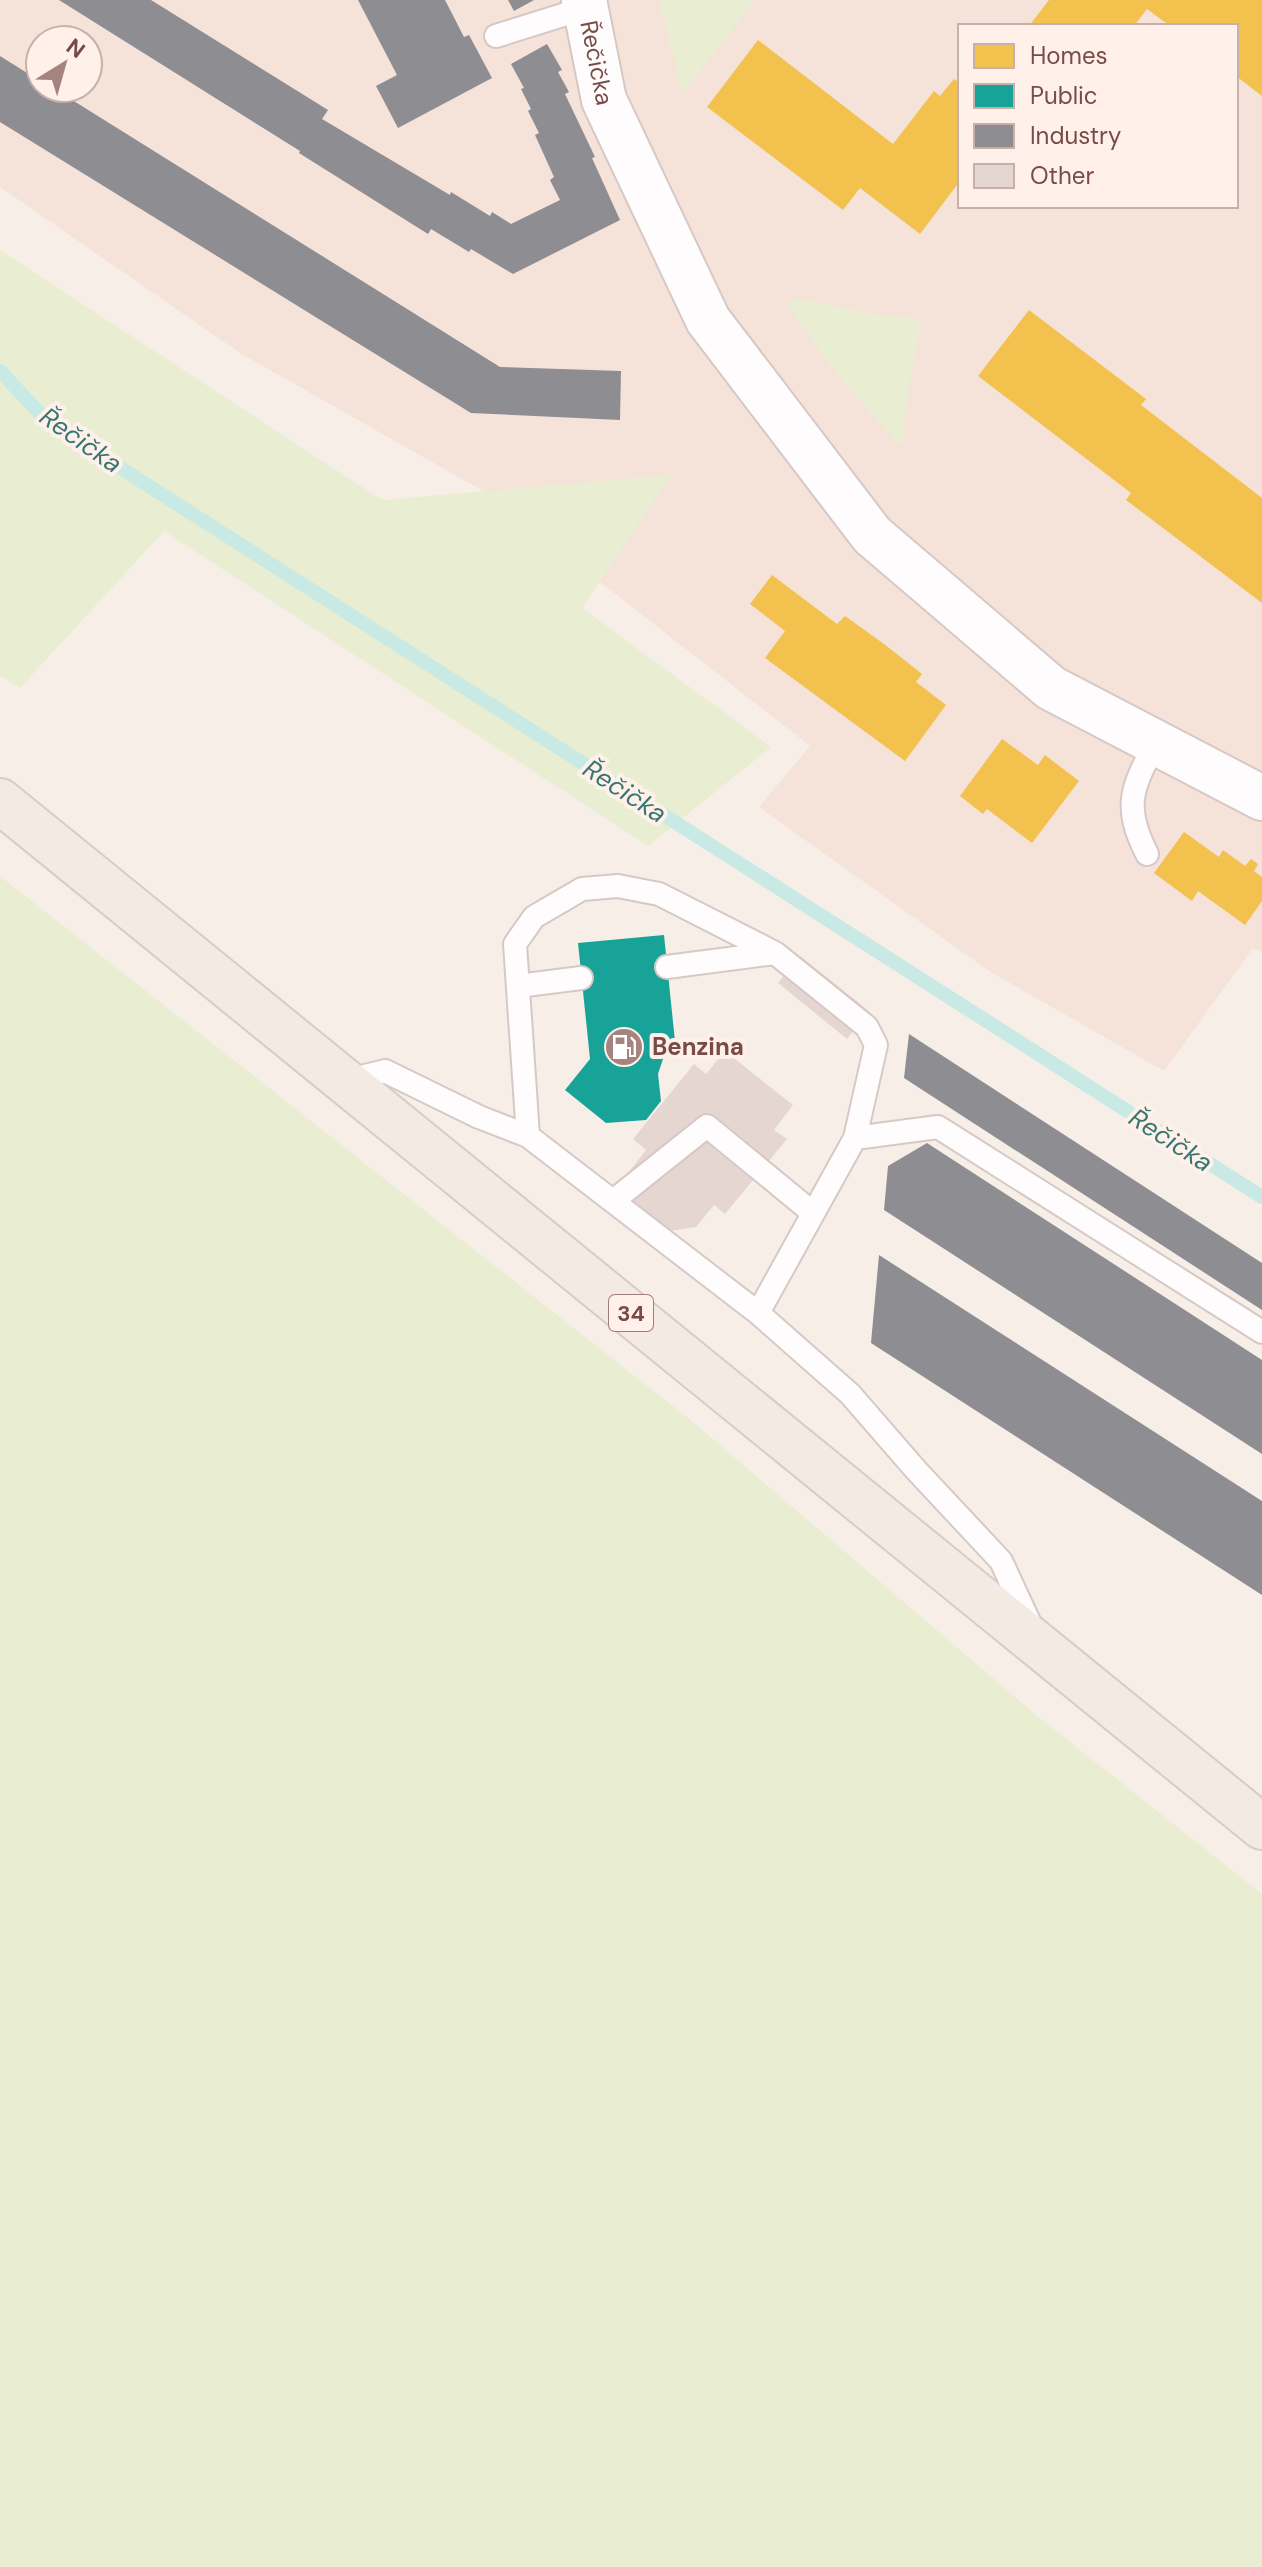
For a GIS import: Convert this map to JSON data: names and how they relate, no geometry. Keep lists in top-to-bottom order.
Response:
{
  "streets": {
    "main road": ["34"],
    "street": ["Řečička"]
  },
  "water": ["Řečička"],
  "places": {
    "fuel station": ["Benzina"]
  },
  "legend": [
    "Homes",
    "Public",
    "Industry",
    "Other"
  ],
  "north": "top right"
}
